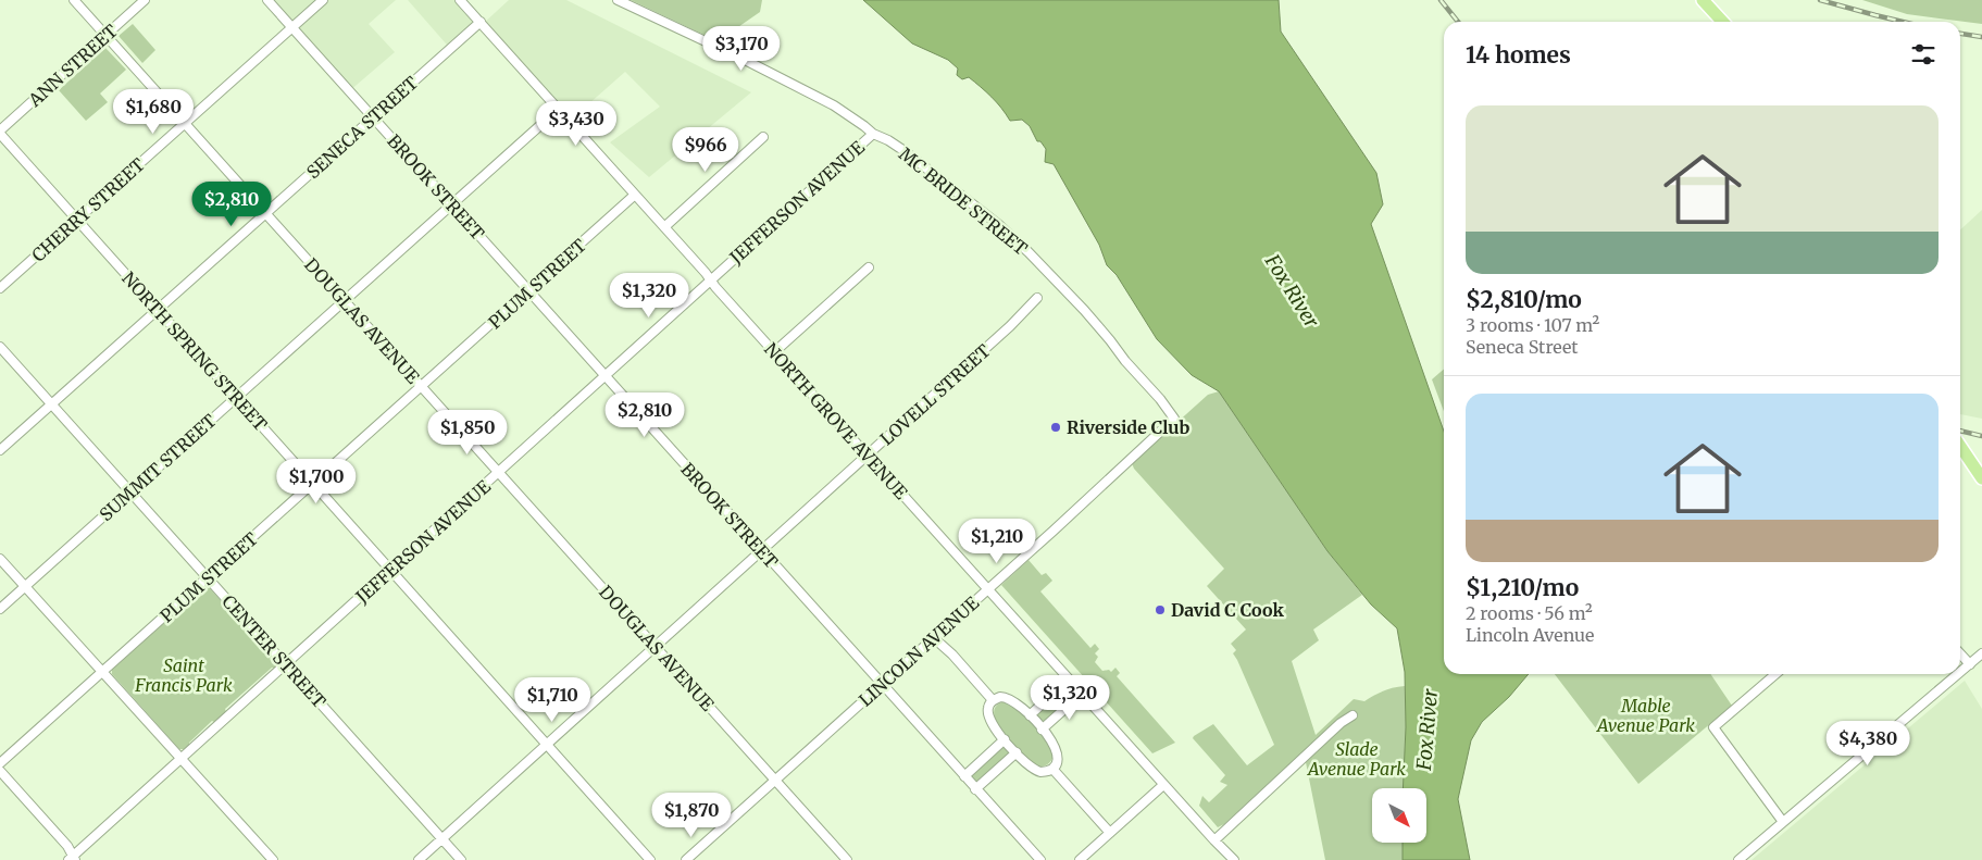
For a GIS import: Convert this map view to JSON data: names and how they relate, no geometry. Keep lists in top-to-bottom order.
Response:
{
  "streets": {
    "street": [
      "ANN STREET",
      "SENECA STREET",
      "BROOK STREET",
      "MC BRIDE STREET",
      "JEFFERSON AVENUE",
      "CHERRY STREET",
      "PLUM STREET",
      "DOUGLAS AVENUE",
      "NORTH SPRING STREET",
      "LOVELL STREET",
      "NORTH GROVE AVENUE",
      "SUMMIT STREET",
      "CENTER STREET",
      "LINCOLN AVENUE"
    ]
  },
  "crossings": [
    ["ANN STREET", "DOUGLAS AVENUE"],
    ["ANN STREET", "NORTH SPRING STREET"],
    ["SENECA STREET", "BROOK STREET"],
    ["SENECA STREET", "DOUGLAS AVENUE"],
    ["SENECA STREET", "NORTH SPRING STREET"],
    ["SENECA STREET", "NORTH GROVE AVENUE"],
    ["SENECA STREET", "CENTER STREET"],
    ["BROOK STREET", "JEFFERSON AVENUE"],
    ["BROOK STREET", "CHERRY STREET"],
    ["BROOK STREET", "PLUM STREET"],
    ["BROOK STREET", "LOVELL STREET"],
    ["BROOK STREET", "SUMMIT STREET"],
    ["BROOK STREET", "LINCOLN AVENUE"],
    ["MC BRIDE STREET", "JEFFERSON AVENUE"],
    ["MC BRIDE STREET", "LINCOLN AVENUE"],
    ["JEFFERSON AVENUE", "DOUGLAS AVENUE"],
    ["JEFFERSON AVENUE", "NORTH SPRING STREET"],
    ["JEFFERSON AVENUE", "NORTH GROVE AVENUE"],
    ["JEFFERSON AVENUE", "CENTER STREET"],
    ["CHERRY STREET", "DOUGLAS AVENUE"],
    ["CHERRY STREET", "NORTH SPRING STREET"],
    ["PLUM STREET", "DOUGLAS AVENUE"],
    ["PLUM STREET", "NORTH SPRING STREET"],
    ["PLUM STREET", "NORTH GROVE AVENUE"],
    ["PLUM STREET", "CENTER STREET"],
    ["DOUGLAS AVENUE", "LOVELL STREET"],
    ["DOUGLAS AVENUE", "SUMMIT STREET"],
    ["DOUGLAS AVENUE", "LINCOLN AVENUE"],
    ["NORTH SPRING STREET", "LOVELL STREET"],
    ["NORTH SPRING STREET", "SUMMIT STREET"],
    ["LOVELL STREET", "NORTH GROVE AVENUE"],
    ["LOVELL STREET", "CENTER STREET"],
    ["NORTH GROVE AVENUE", "SUMMIT STREET"],
    ["NORTH GROVE AVENUE", "LINCOLN AVENUE"],
    ["SUMMIT STREET", "CENTER STREET"]
  ],
  "water": ["Fox River"],
  "parks": ["Saint Francis Park", "Mable Avenue Park", "Slade Avenue Park"],
  "places": ["Riverside Club", "David C Cook"],
  "north": "bottom right",
  "page": {
    "heading": "14 homes",
    "price": [
      "$3,170",
      "$1,680",
      "$3,430",
      "$966",
      "$2,810",
      "$1,320",
      "$2,810",
      "$1,850",
      "$1,700",
      "$1,210",
      "$1,320",
      "$1,710",
      "$4,380",
      "$1,870"
    ],
    "list": [
      {
        "name": "$2,810/mo",
        "note": "3 rooms · 107 m² · Seneca Street"
      },
      {
        "name": "$1,210/mo",
        "note": "2 rooms · 56 m² · Lincoln Avenue"
      }
    ]
  }
}
